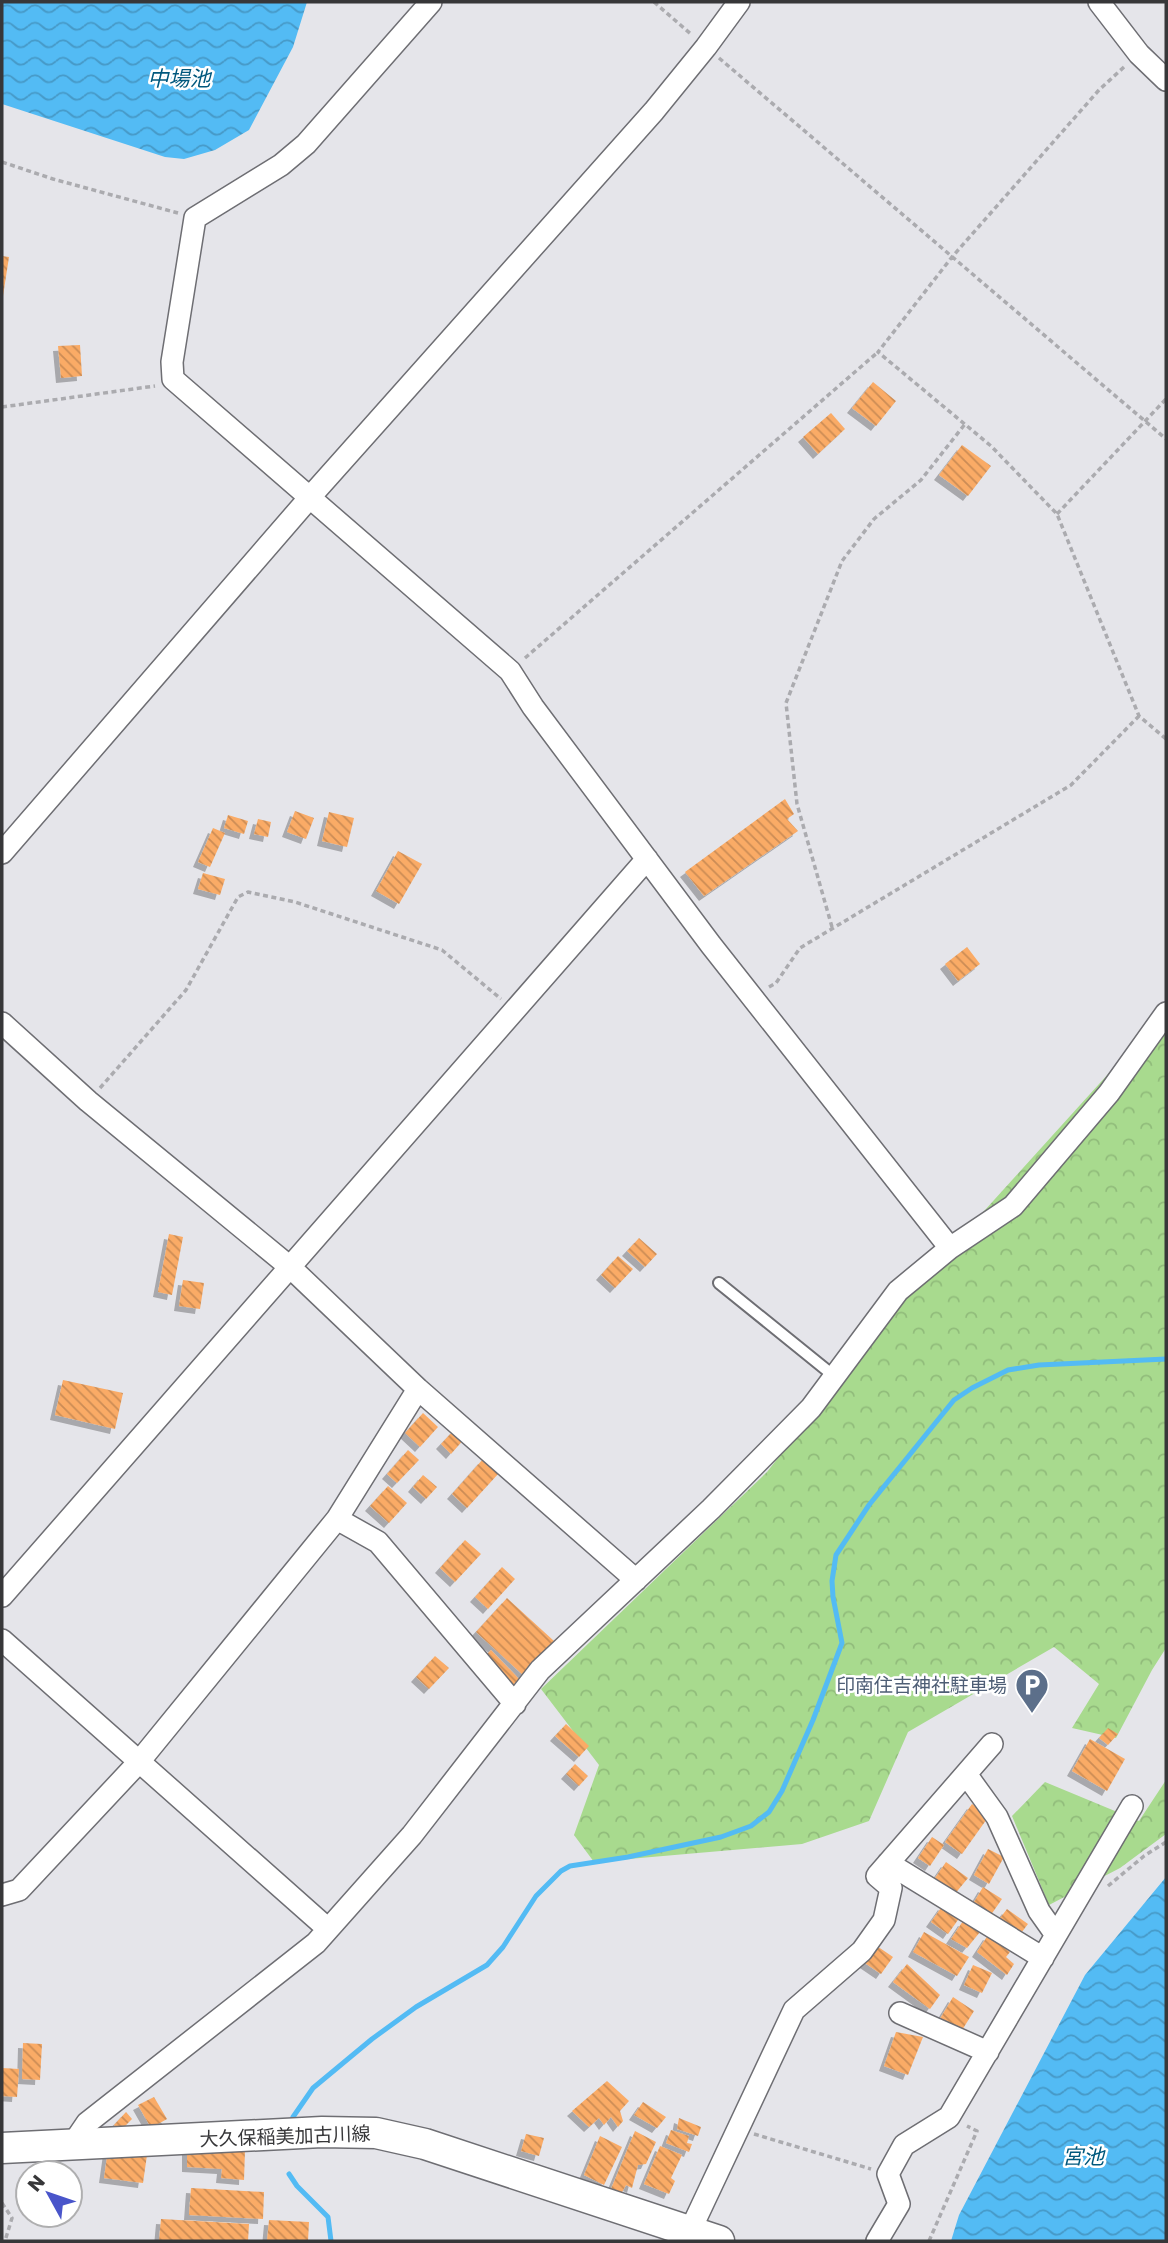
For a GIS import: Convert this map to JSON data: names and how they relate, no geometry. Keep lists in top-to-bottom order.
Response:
{
  "streets": {
    "main road": ["大久保稲美加古川線"]
  },
  "water": ["中場池", "宮池"],
  "places": {
    "parking": ["印南住吉神社駐車場"]
  },
  "north": "top left"
}
